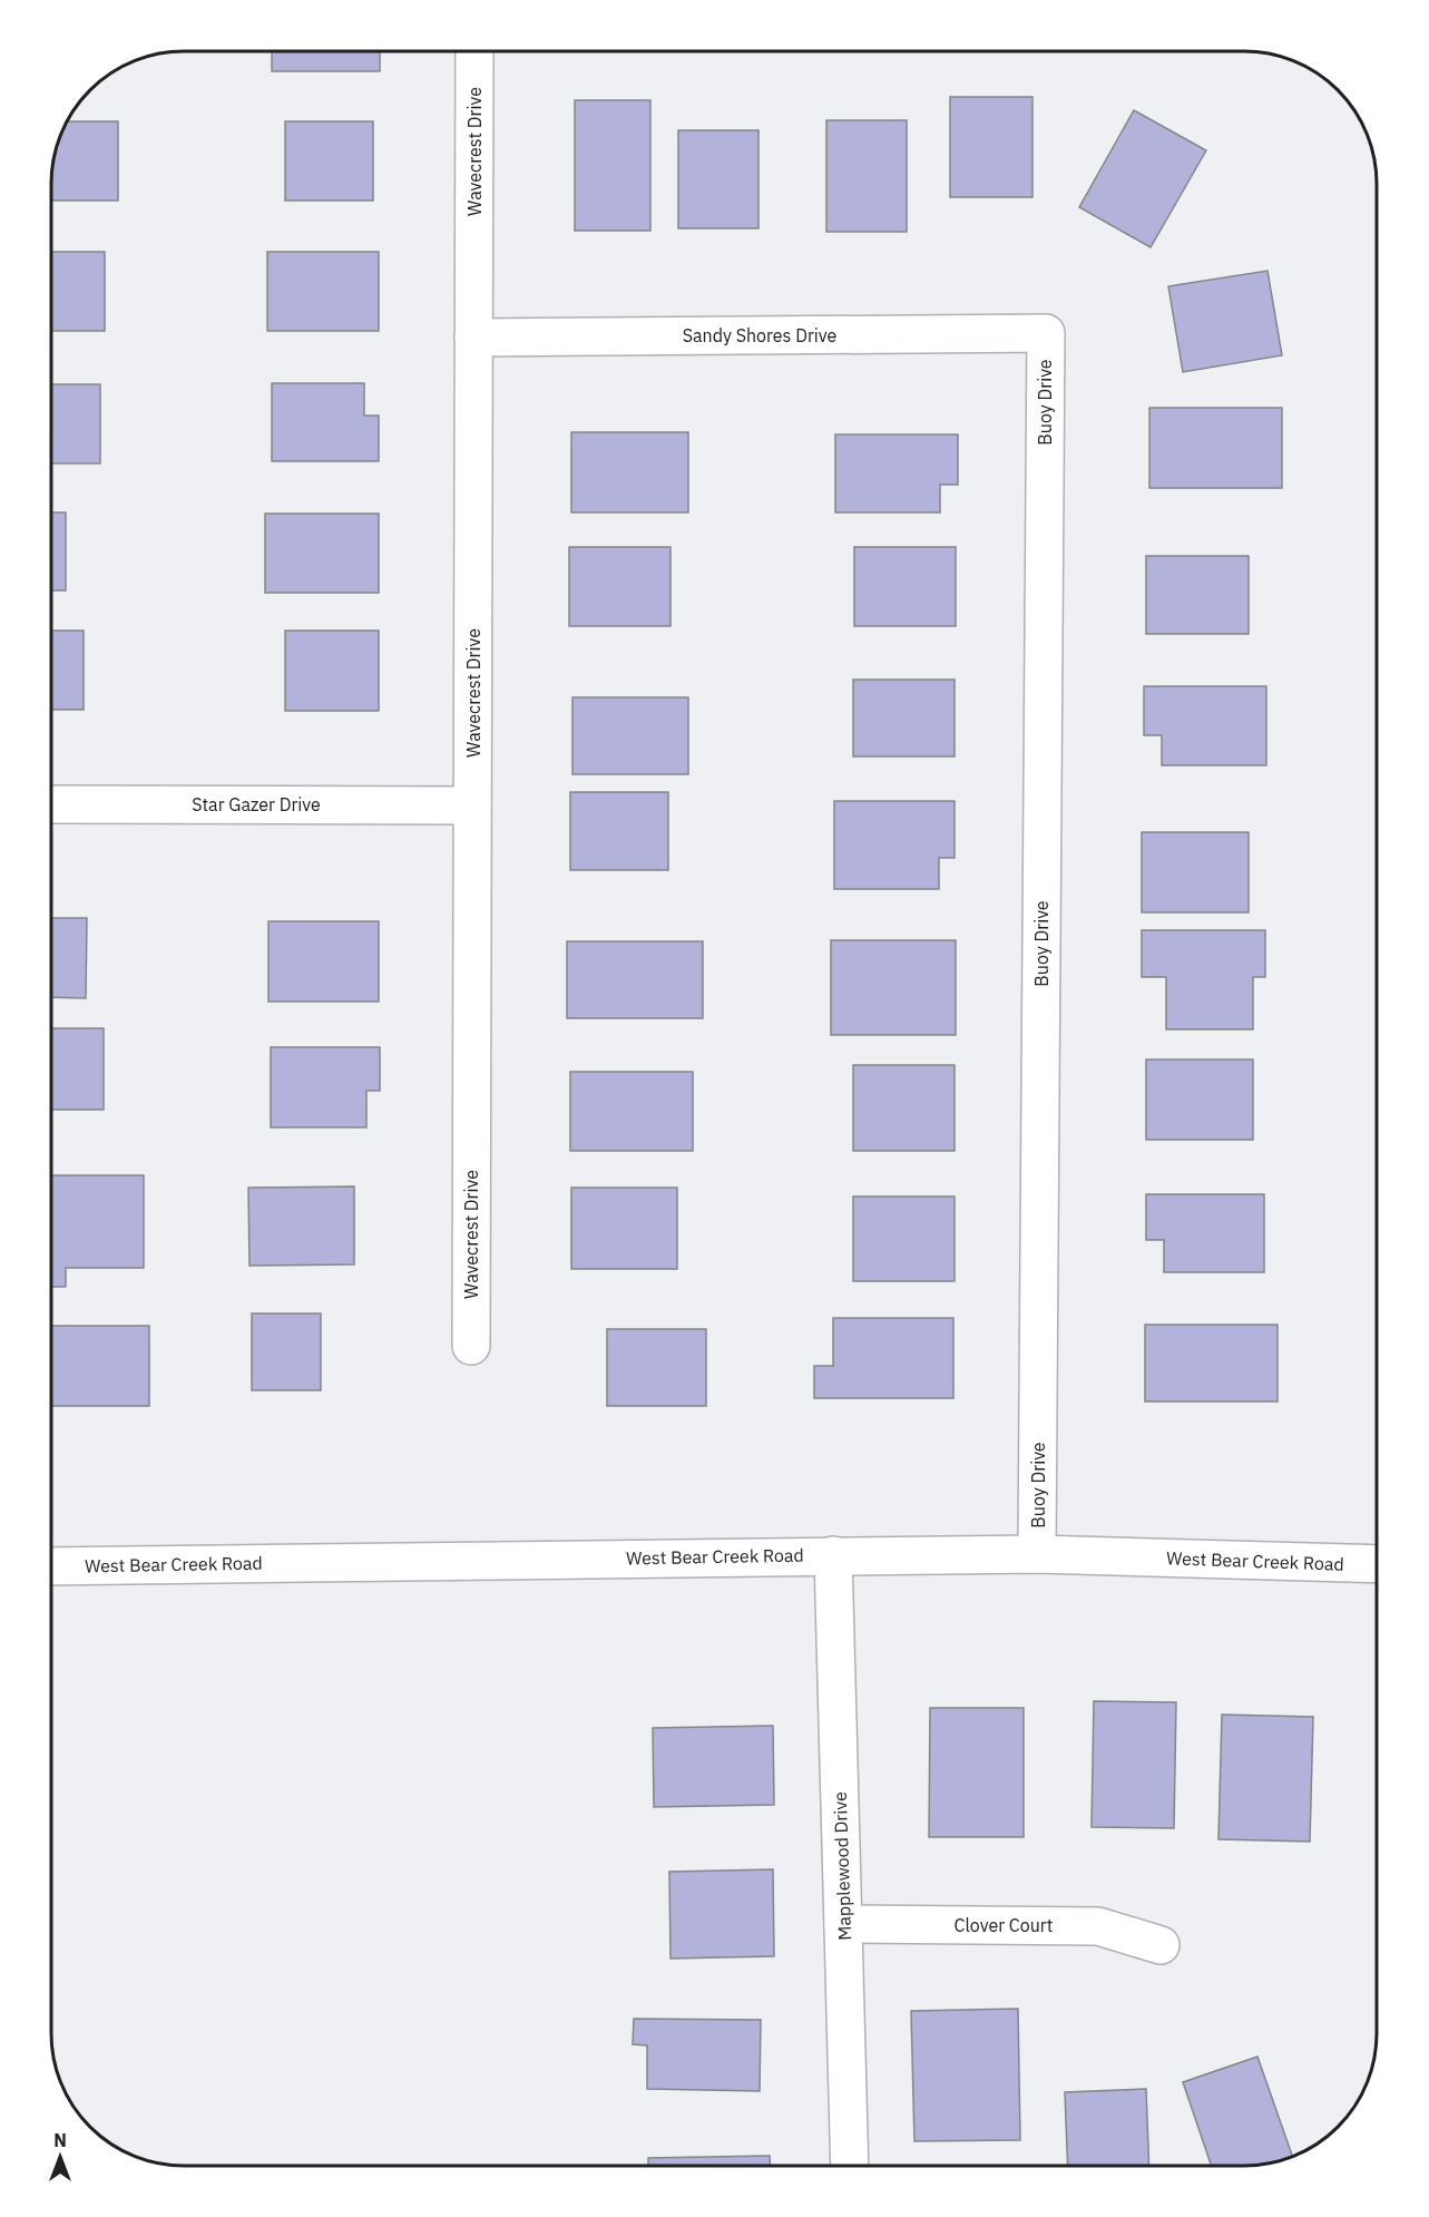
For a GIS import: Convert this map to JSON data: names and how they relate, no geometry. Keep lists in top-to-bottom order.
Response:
{
  "streets": {
    "street": [
      "Wavecrest Drive",
      "Sandy Shores Drive",
      "Buoy Drive",
      "Star Gazer Drive",
      "West Bear Creek Road",
      "Mapplewood Drive",
      "Clover Court"
    ]
  },
  "crossings": [
    ["Wavecrest Drive", "Sandy Shores Drive"],
    ["Wavecrest Drive", "Star Gazer Drive"],
    ["Sandy Shores Drive", "Buoy Drive"],
    ["Buoy Drive", "West Bear Creek Road"],
    ["West Bear Creek Road", "Mapplewood Drive"],
    ["Mapplewood Drive", "Clover Court"]
  ],
  "north": "top"
}
